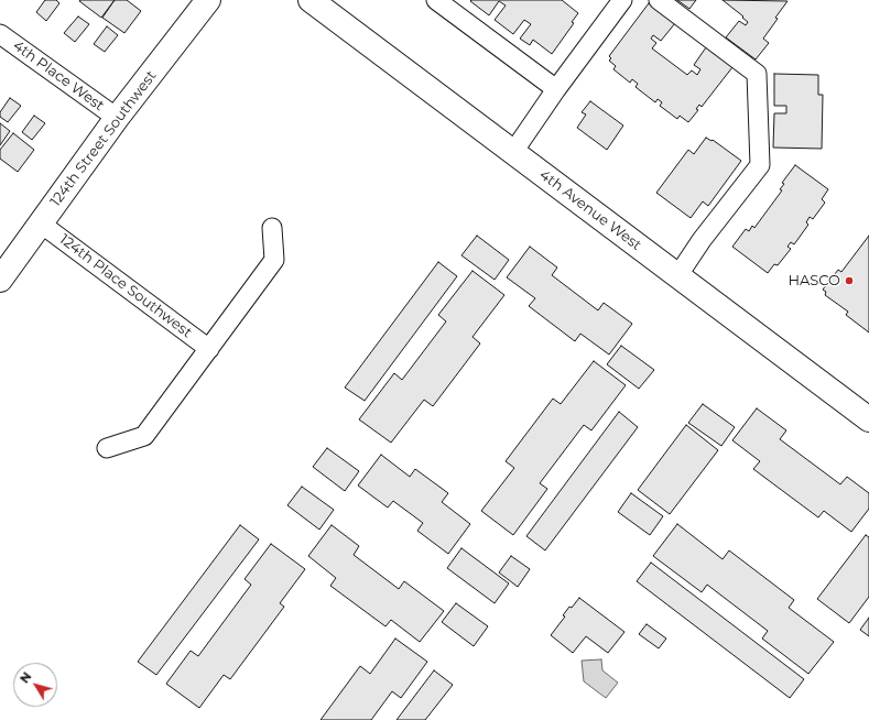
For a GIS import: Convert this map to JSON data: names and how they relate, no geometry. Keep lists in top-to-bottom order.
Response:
{
  "streets": {
    "street": [
      "4th Place West",
      "124th Street Southwest",
      "4th Avenue West",
      "124th Place Southwest"
    ]
  },
  "crossings": [
    ["4th Place West", "124th Street Southwest"],
    ["124th Street Southwest", "124th Place Southwest"]
  ],
  "places": ["HASCO"],
  "north": "top left"
}
